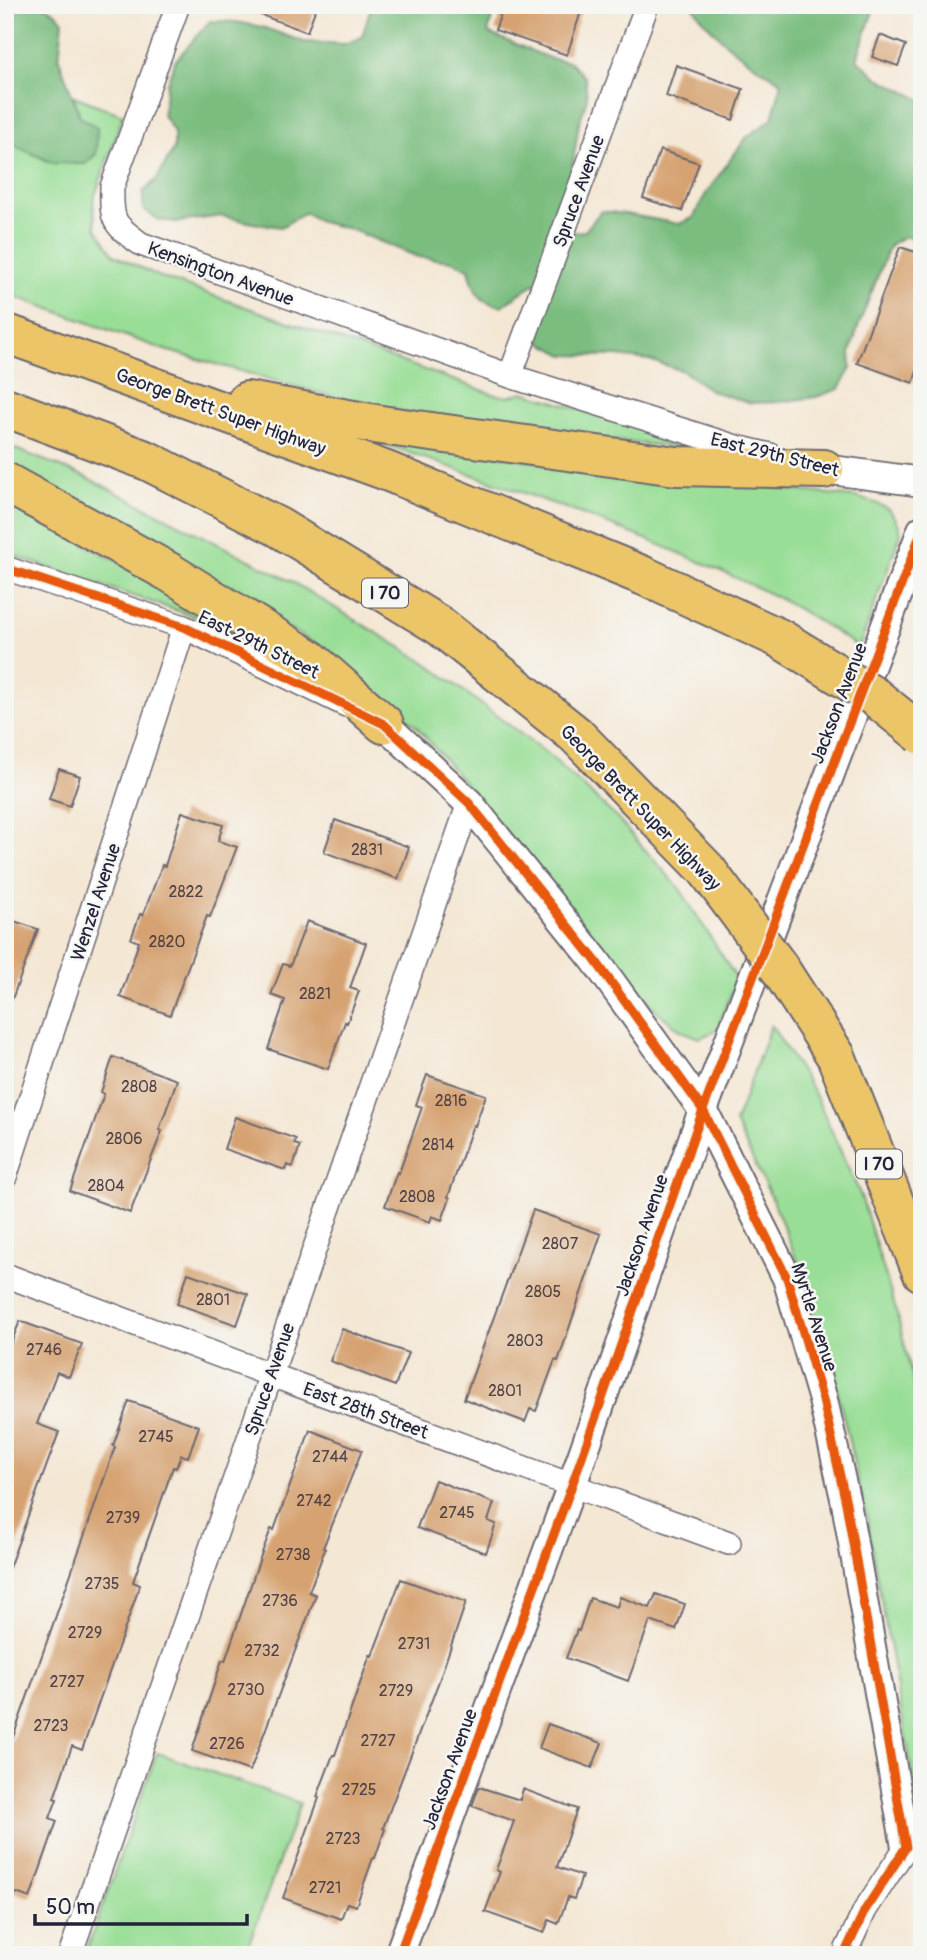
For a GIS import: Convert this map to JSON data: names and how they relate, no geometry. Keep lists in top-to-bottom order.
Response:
{
  "streets": {
    "highway": ["George Brett Super Highway", "I 70"],
    "street": [
      "Spruce Avenue",
      "Kensington Avenue",
      "East 29th Street",
      "Jackson Avenue",
      "Wenzel Avenue",
      "Myrtle Avenue",
      "East 28th Street"
    ]
  },
  "crossings": [
    ["Spruce Avenue", "Kensington Avenue"],
    ["Spruce Avenue", "East 29th Street"],
    ["Spruce Avenue", "Myrtle Avenue"],
    ["Spruce Avenue", "East 28th Street"],
    ["Kensington Avenue", "East 29th Street"],
    ["East 29th Street", "Wenzel Avenue"],
    ["East 29th Street", "Myrtle Avenue"],
    ["Jackson Avenue", "Myrtle Avenue"],
    ["Jackson Avenue", "East 28th Street"]
  ],
  "house_numbers": [
    "2831",
    "2822",
    "2820",
    "2821",
    "2808",
    "2816",
    "2806",
    "2814",
    "2804",
    "2808",
    "2807",
    "2805",
    "2801",
    "2803",
    "2746",
    "2801",
    "2745",
    "2744",
    "2742",
    "2745",
    "2739",
    "2738",
    "2735",
    "2736",
    "2729",
    "2731",
    "2732",
    "2727",
    "2730",
    "2729",
    "2723",
    "2727",
    "2726",
    "2725",
    "2723",
    "2721"
  ],
  "scale_bar": "50 m"
}
